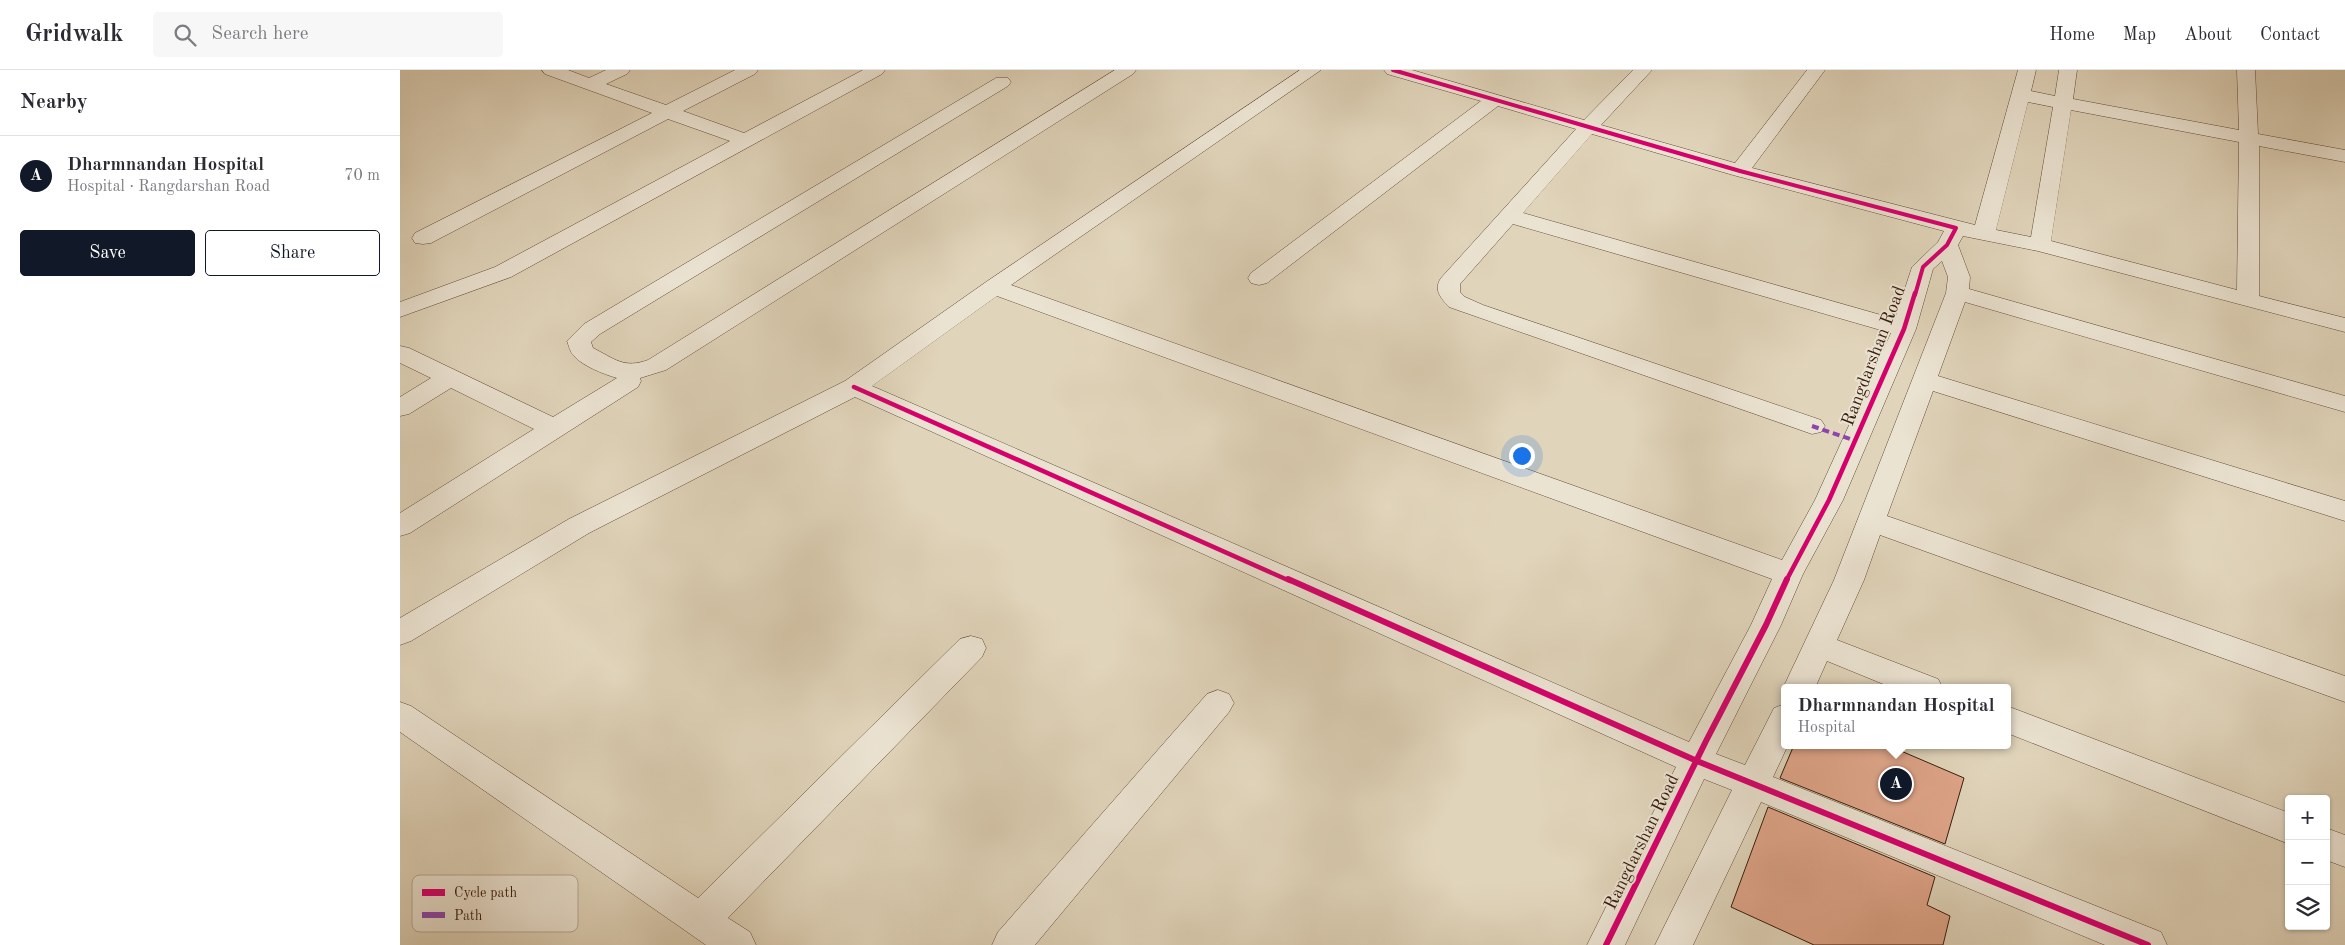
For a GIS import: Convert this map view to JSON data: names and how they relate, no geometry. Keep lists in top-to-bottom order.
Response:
{
  "streets": {
    "street": ["Rangdarshan Road"]
  },
  "legend": ["Cycle path", "Path"],
  "page": {
    "header": "Gridwalk",
    "search": "Search here",
    "nav": [
      "Home",
      "Map",
      "About",
      "Contact"
    ],
    "heading": "Nearby",
    "list": [
      {
        "mark": "A",
        "name": "Dharmnandan Hospital",
        "note": "Hospital · Rangdarshan Road",
        "value": "70 m"
      }
    ],
    "buttons": ["Save", "Share"],
    "popup": ["Dharmnandan Hospital", "Hospital"],
    "pins": "A",
    "map_buttons": ["+", "−"]
  }
}
